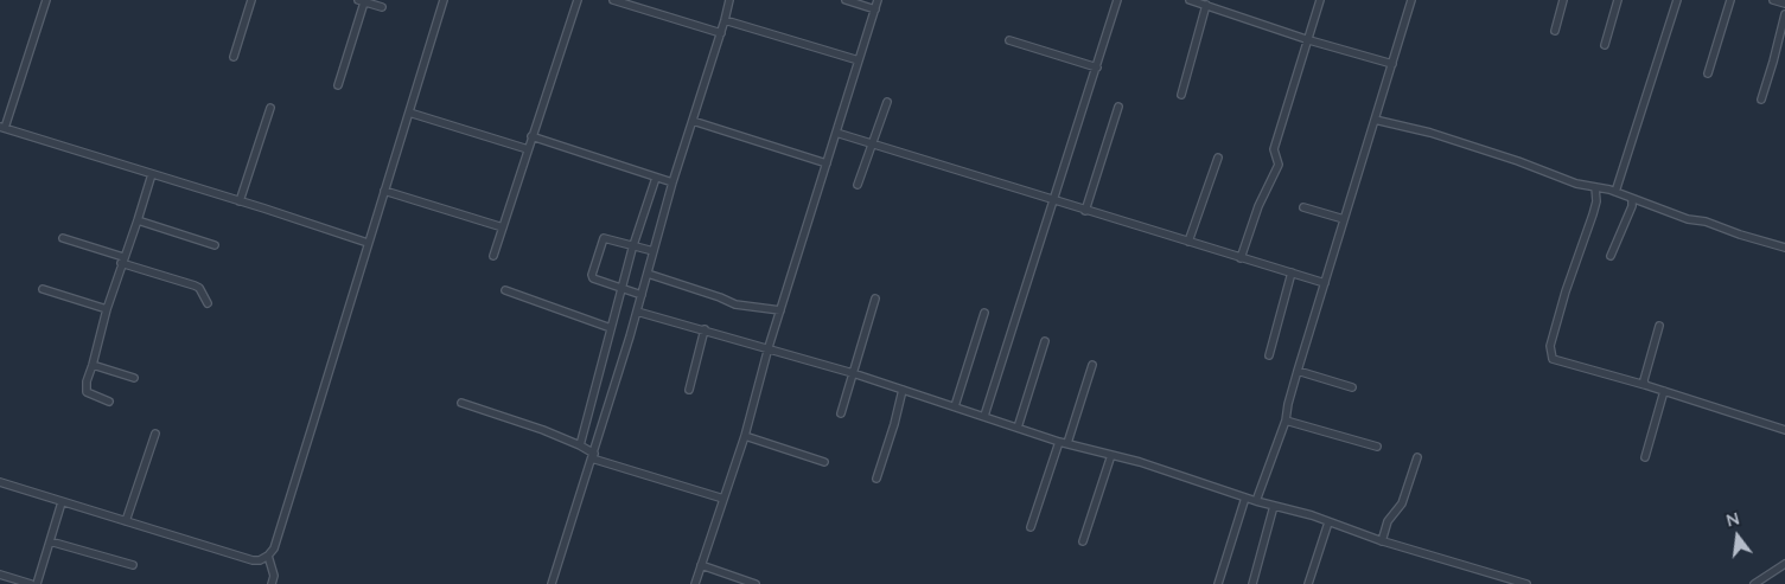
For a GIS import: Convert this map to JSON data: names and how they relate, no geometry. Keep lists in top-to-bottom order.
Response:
{
  "north": "top"
}
